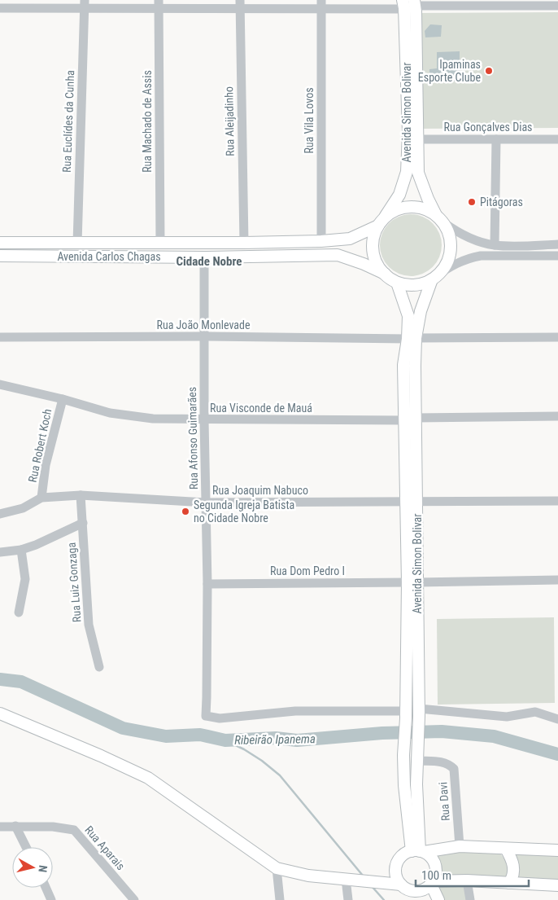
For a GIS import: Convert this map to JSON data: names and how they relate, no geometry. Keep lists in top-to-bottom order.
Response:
{
  "streets": {
    "main road": ["Avenida Simon Bolivar", "Avenida Carlos Chagas"],
    "street": [
      "Rua Vila Lovos",
      "Rua Euclídes da Cunha",
      "Rua Machado de Assis",
      "Rua Aleijadinho",
      "Rua Gonçalves Dias",
      "Rua João Monlevade",
      "Rua Visconde de Mauá",
      "Rua Afonso Guimarães",
      "Rua Robert Koch",
      "Rua Joaquim Nabuco",
      "Rua Dom Pedro I",
      "Rua Luiz Gonzaga",
      "Rua Davi",
      "Rua Aparais"
    ]
  },
  "crossings": [
    ["Avenida Simon Bolivar", "Rua Gonçalves Dias"],
    ["Avenida Simon Bolivar", "Avenida Carlos Chagas"],
    ["Avenida Simon Bolivar", "Rua João Monlevade"],
    ["Avenida Simon Bolivar", "Rua Visconde de Mauá"],
    ["Avenida Simon Bolivar", "Rua Afonso Guimarães"],
    ["Avenida Simon Bolivar", "Rua Joaquim Nabuco"],
    ["Avenida Simon Bolivar", "Rua Dom Pedro I"],
    ["Avenida Simon Bolivar", "Rua Davi"],
    ["Rua Vila Lovos", "Avenida Carlos Chagas"],
    ["Rua Euclídes da Cunha", "Avenida Carlos Chagas"],
    ["Rua Machado de Assis", "Avenida Carlos Chagas"],
    ["Rua Aleijadinho", "Avenida Carlos Chagas"],
    ["Avenida Carlos Chagas", "Rua Afonso Guimarães"],
    ["Rua João Monlevade", "Rua Afonso Guimarães"],
    ["Rua Visconde de Mauá", "Rua Afonso Guimarães"],
    ["Rua Visconde de Mauá", "Rua Robert Koch"],
    ["Rua Afonso Guimarães", "Rua Joaquim Nabuco"],
    ["Rua Afonso Guimarães", "Rua Dom Pedro I"],
    ["Rua Robert Koch", "Rua Joaquim Nabuco"],
    ["Rua Joaquim Nabuco", "Rua Luiz Gonzaga"]
  ],
  "districts": ["Cidade Nobre"],
  "water": ["Ribeirão Ipanema"],
  "places": ["Ipaminas Esporte Clube", "Pitágoras", "Segunda Igreja Batista no Cidade Nobre"],
  "scale_bar": "100 m",
  "north": "right"
}
